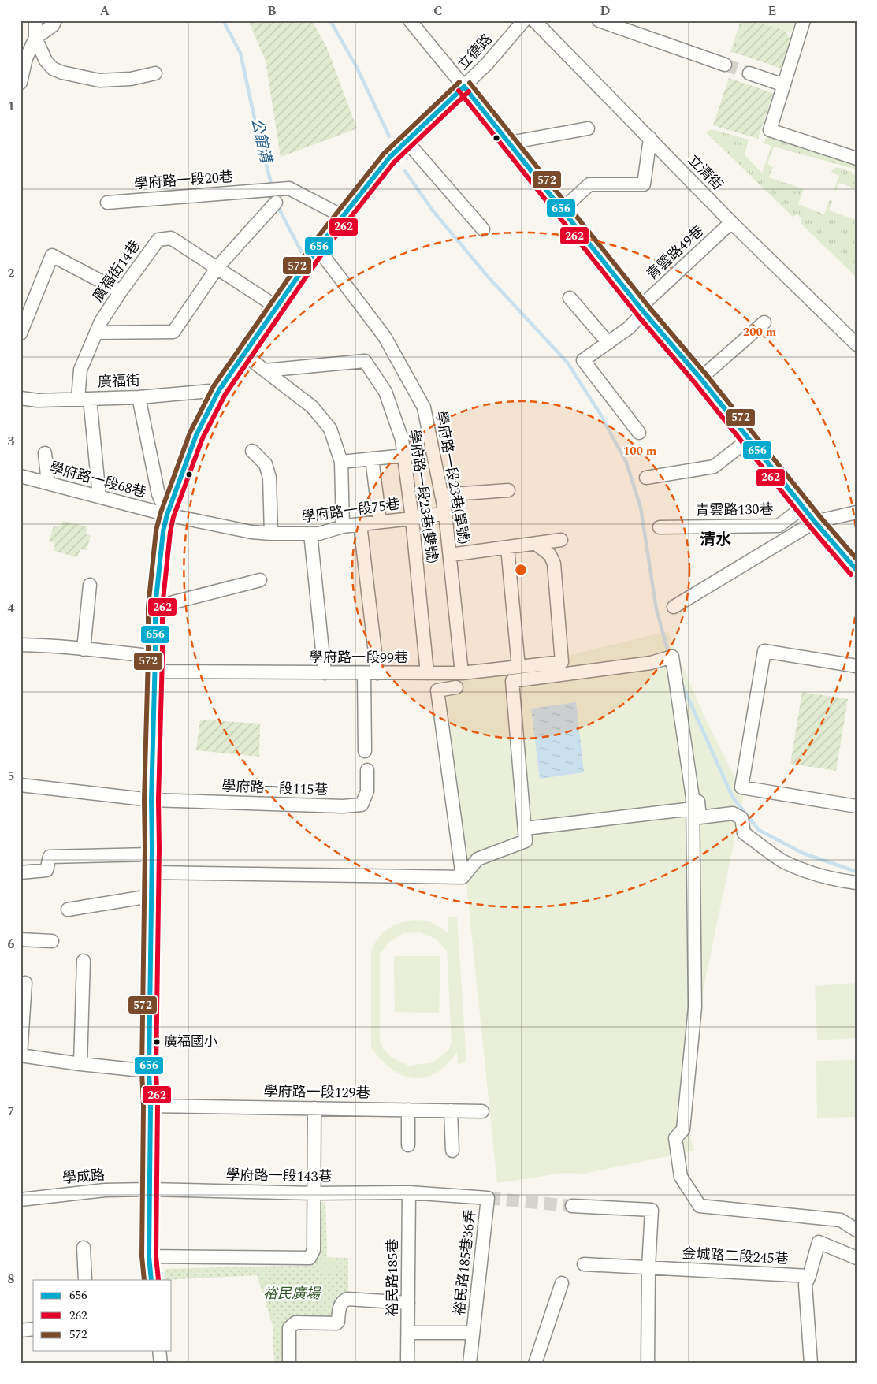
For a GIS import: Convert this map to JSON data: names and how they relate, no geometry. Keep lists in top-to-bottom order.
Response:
{
  "streets": {
    "street": [
      "立德路",
      "立清街",
      "學府路一段20巷",
      "青雲路49巷",
      "廣福街14巷",
      "廣福街",
      "學府路一段23巷(單號)",
      "學府路一段68巷",
      "學府路一段23巷(雙號)",
      "青雲路130巷",
      "學府路一段75巷",
      "學府路一段99巷",
      "學府路一段115巷",
      "學府路一段129巷",
      "學府路一段143巷",
      "學成路",
      "金城路二段245巷",
      "裕民路185巷36弄",
      "裕民路185巷"
    ]
  },
  "crossings": [
    ["立德路", "學府路一段20巷"],
    ["立德路", "廣福街"],
    ["立德路", "學府路一段23巷(單號)"],
    ["立德路", "學府路一段68巷"],
    ["立德路", "學府路一段75巷"],
    ["立德路", "學府路一段99巷"],
    ["立德路", "學府路一段115巷"],
    ["立德路", "學府路一段129巷"],
    ["立德路", "學府路一段143巷"],
    ["立德路", "學成路"],
    ["立清街", "青雲路49巷"],
    ["廣福街14巷", "廣福街"],
    ["廣福街14巷", "學府路一段68巷"],
    ["學府路一段23巷(單號)", "學府路一段75巷"],
    ["學府路一段23巷(單號)", "學府路一段99巷"],
    ["學府路一段68巷", "學府路一段75巷"],
    ["學府路一段23巷(雙號)", "學府路一段75巷"],
    ["學府路一段23巷(雙號)", "學府路一段99巷"],
    ["學府路一段143巷", "學成路"],
    ["學府路一段143巷", "裕民路185巷36弄"],
    ["學府路一段143巷", "裕民路185巷"],
    ["裕民路185巷36弄", "裕民路185巷"]
  ],
  "districts": ["清水"],
  "water": ["公館溝"],
  "parks": ["裕民廣場"],
  "places": ["廣福國小"],
  "lines": ["transit line 572", "transit line 656", "transit line 262"],
  "legend": ["656", "262", "572"],
  "grid": {
    "columns": [
      "A",
      "B",
      "C",
      "D",
      "E"
    ],
    "rows": [
      "1",
      "2",
      "3",
      "4",
      "5",
      "6",
      "7",
      "8"
    ]
  },
  "rings": ["200 m", "100 m"]
}
